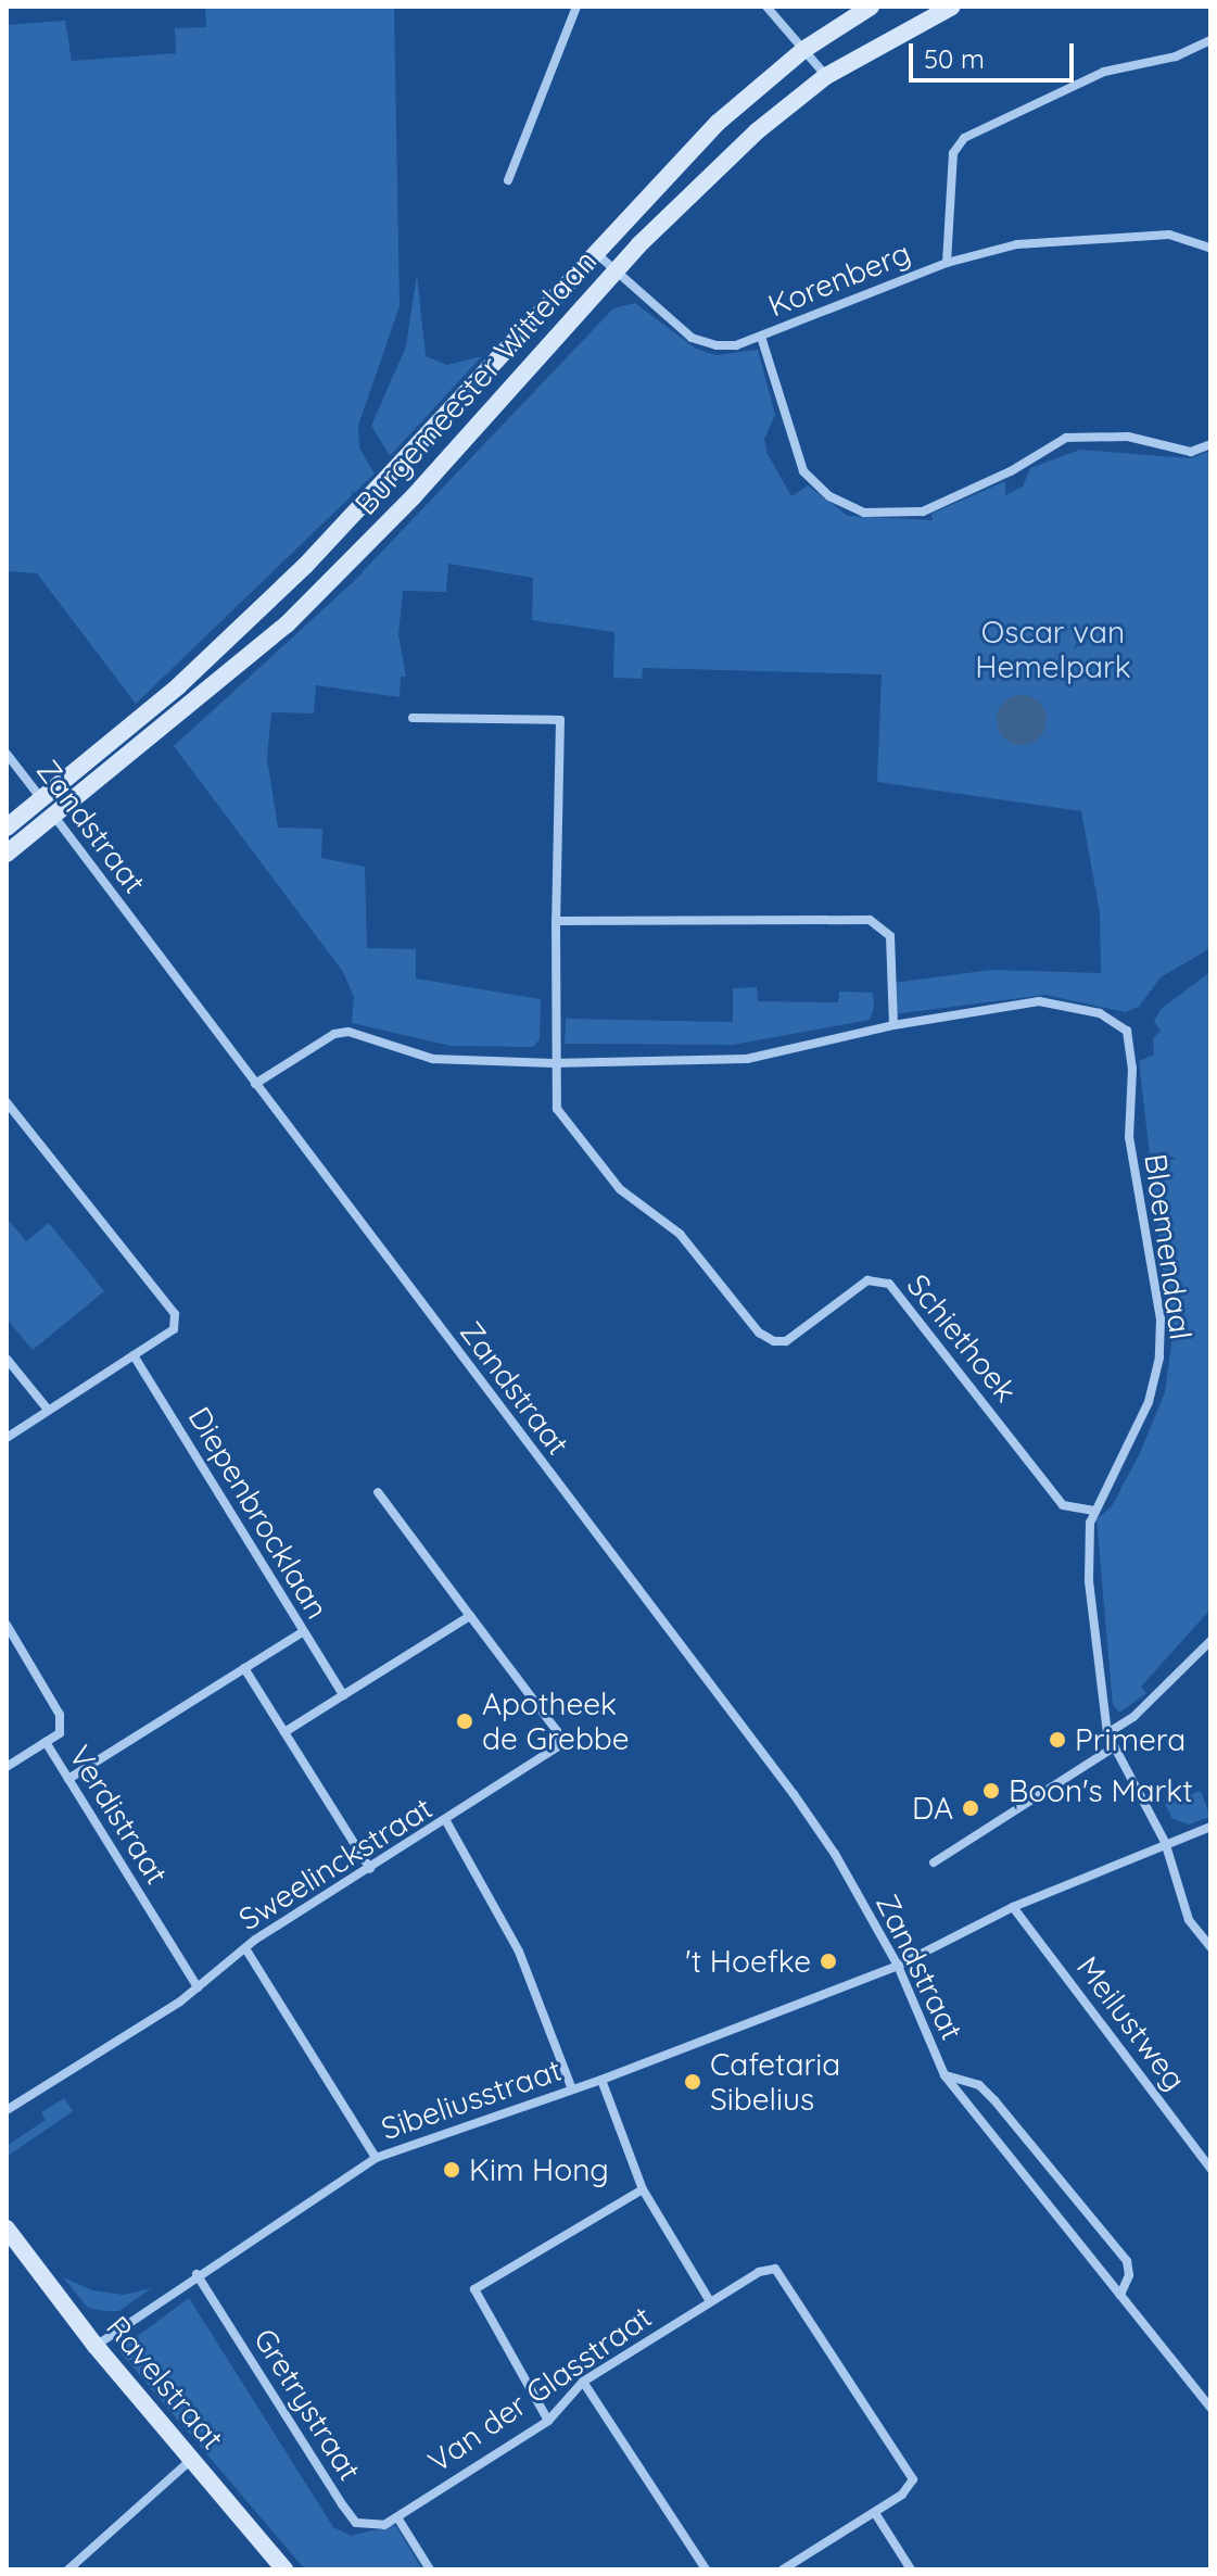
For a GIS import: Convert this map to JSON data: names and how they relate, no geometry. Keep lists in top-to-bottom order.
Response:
{
  "streets": {
    "street": [
      "Korenberg",
      "Burgemeester Wittelaan",
      "Zandstraat",
      "Bloemendaal",
      "Schiethoek",
      "Diepenbrocklaan",
      "Verdistraat",
      "Sweelinckstraat",
      "Meilustweg",
      "Sibeliusstraat",
      "Ravelstraat",
      "Van der Glasstraat",
      "Gretrystraat"
    ]
  },
  "crossings": [
    ["Korenberg", "Burgemeester Wittelaan"],
    ["Burgemeester Wittelaan", "Zandstraat"],
    ["Zandstraat", "Bloemendaal"],
    ["Zandstraat", "Sibeliusstraat"],
    ["Bloemendaal", "Schiethoek"],
    ["Verdistraat", "Sweelinckstraat"],
    ["Sibeliusstraat", "Ravelstraat"],
    ["Sibeliusstraat", "Gretrystraat"],
    ["Van der Glasstraat", "Gretrystraat"]
  ],
  "parks": ["Oscar van Hemelpark"],
  "places": [
    "Apotheek de Grebbe",
    "Primera",
    "Boon's Markt",
    "DA",
    "'t Hoefke",
    "Cafetaria Sibelius",
    "Kim Hong"
  ],
  "scale_bar": "50 m"
}
